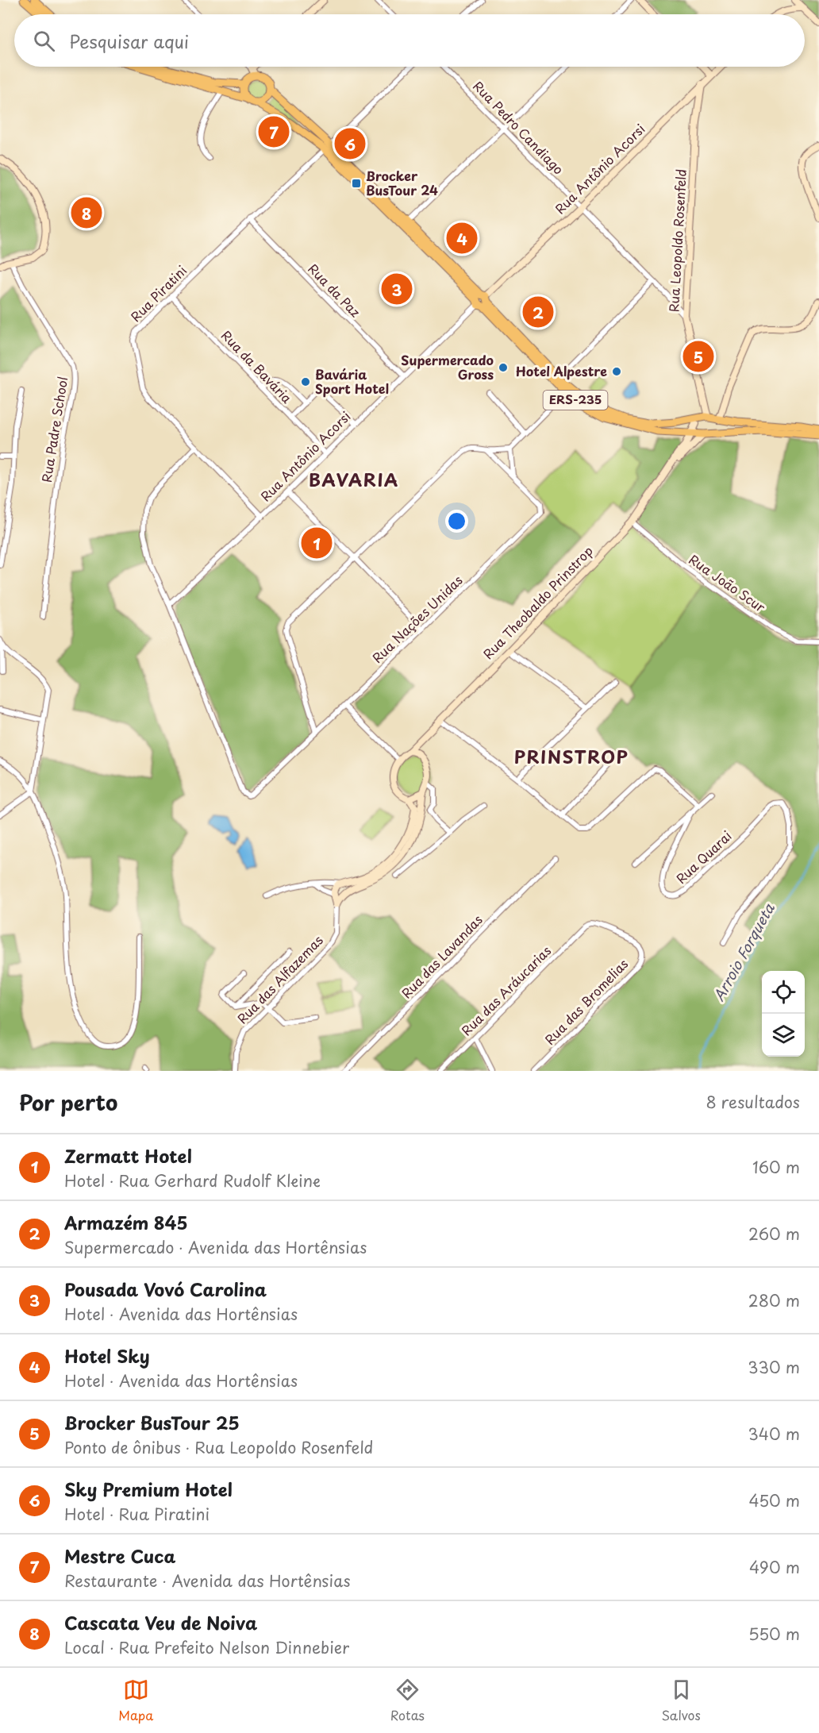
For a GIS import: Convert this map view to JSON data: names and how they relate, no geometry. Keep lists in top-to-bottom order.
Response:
{
  "streets": {
    "main road": ["ERS-235"],
    "street": [
      "Rua Pedro Candiago",
      "Rua Antônio Acorsi",
      "Rua Leopoldo Rosenfeld",
      "Rua da Paz",
      "Rua Piratini",
      "Rua da Bavária",
      "Rua Padre School",
      "Rua João Scur",
      "Rua Theobaldo Prinstrop",
      "Rua Nações Unidas",
      "Rua Quarai",
      "Rua das Lavandas",
      "Rua das Alfazemas",
      "Rua das Aráucarias",
      "Rua das Bromelias"
    ]
  },
  "crossings": [
    ["Rua Pedro Candiago", "Rua Antônio Acorsi"],
    ["Rua Pedro Candiago", "Rua Leopoldo Rosenfeld"],
    ["Rua Antônio Acorsi", "Rua Leopoldo Rosenfeld"],
    ["Rua Antônio Acorsi", "Rua da Paz"],
    ["Rua Antônio Acorsi", "Rua Piratini"],
    ["Rua Antônio Acorsi", "Rua da Bavária"],
    ["Rua Antônio Acorsi", "ERS-235"],
    ["Rua Antônio Acorsi", "Rua Nações Unidas"],
    ["Rua Leopoldo Rosenfeld", "ERS-235"],
    ["Rua Leopoldo Rosenfeld", "Rua Theobaldo Prinstrop"],
    ["Rua da Paz", "Rua Piratini"],
    ["Rua Piratini", "Rua da Bavária"],
    ["Rua Piratini", "ERS-235"],
    ["ERS-235", "Rua Theobaldo Prinstrop"],
    ["Rua João Scur", "Rua Theobaldo Prinstrop"],
    ["Rua das Aráucarias", "Rua das Bromelias"]
  ],
  "districts": ["BAVARIA", "PRINSTROP"],
  "water": ["Arroio Forqueta"],
  "places": {
    "transit": ["Brocker BusTour 24"],
    "other": ["Supermercado Gross", "Hotel Alpestre", "Bavária Sport Hotel"]
  },
  "page": {
    "search": "Pesquisar aqui",
    "pins": [
      "7",
      "6",
      "8",
      "4",
      "3",
      "2",
      "5",
      "1"
    ],
    "heading": ["Por perto", "8 resultados"],
    "list": [
      {
        "mark": "1",
        "name": "Zermatt Hotel",
        "note": "Hotel · Rua Gerhard Rudolf Kleine",
        "value": "160 m"
      },
      {
        "mark": "2",
        "name": "Armazém 845",
        "note": "Supermercado · Avenida das Hortênsias",
        "value": "260 m"
      },
      {
        "mark": "3",
        "name": "Pousada Vovó Carolina",
        "note": "Hotel · Avenida das Hortênsias",
        "value": "280 m"
      },
      {
        "mark": "4",
        "name": "Hotel Sky",
        "note": "Hotel · Avenida das Hortênsias",
        "value": "330 m"
      },
      {
        "mark": "5",
        "name": "Brocker BusTour 25",
        "note": "Ponto de ônibus · Rua Leopoldo Rosenfeld",
        "value": "340 m"
      },
      {
        "mark": "6",
        "name": "Sky Premium Hotel",
        "note": "Hotel · Rua Piratini",
        "value": "450 m"
      },
      {
        "mark": "7",
        "name": "Mestre Cuca",
        "note": "Restaurante · Avenida das Hortênsias",
        "value": "490 m"
      },
      {
        "mark": "8",
        "name": "Cascata Veu de Noiva",
        "note": "Local · Rua Prefeito Nelson Dinnebier",
        "value": "550 m"
      }
    ],
    "nav": ["Mapa", "Rotas", "Salvos"]
  }
}
